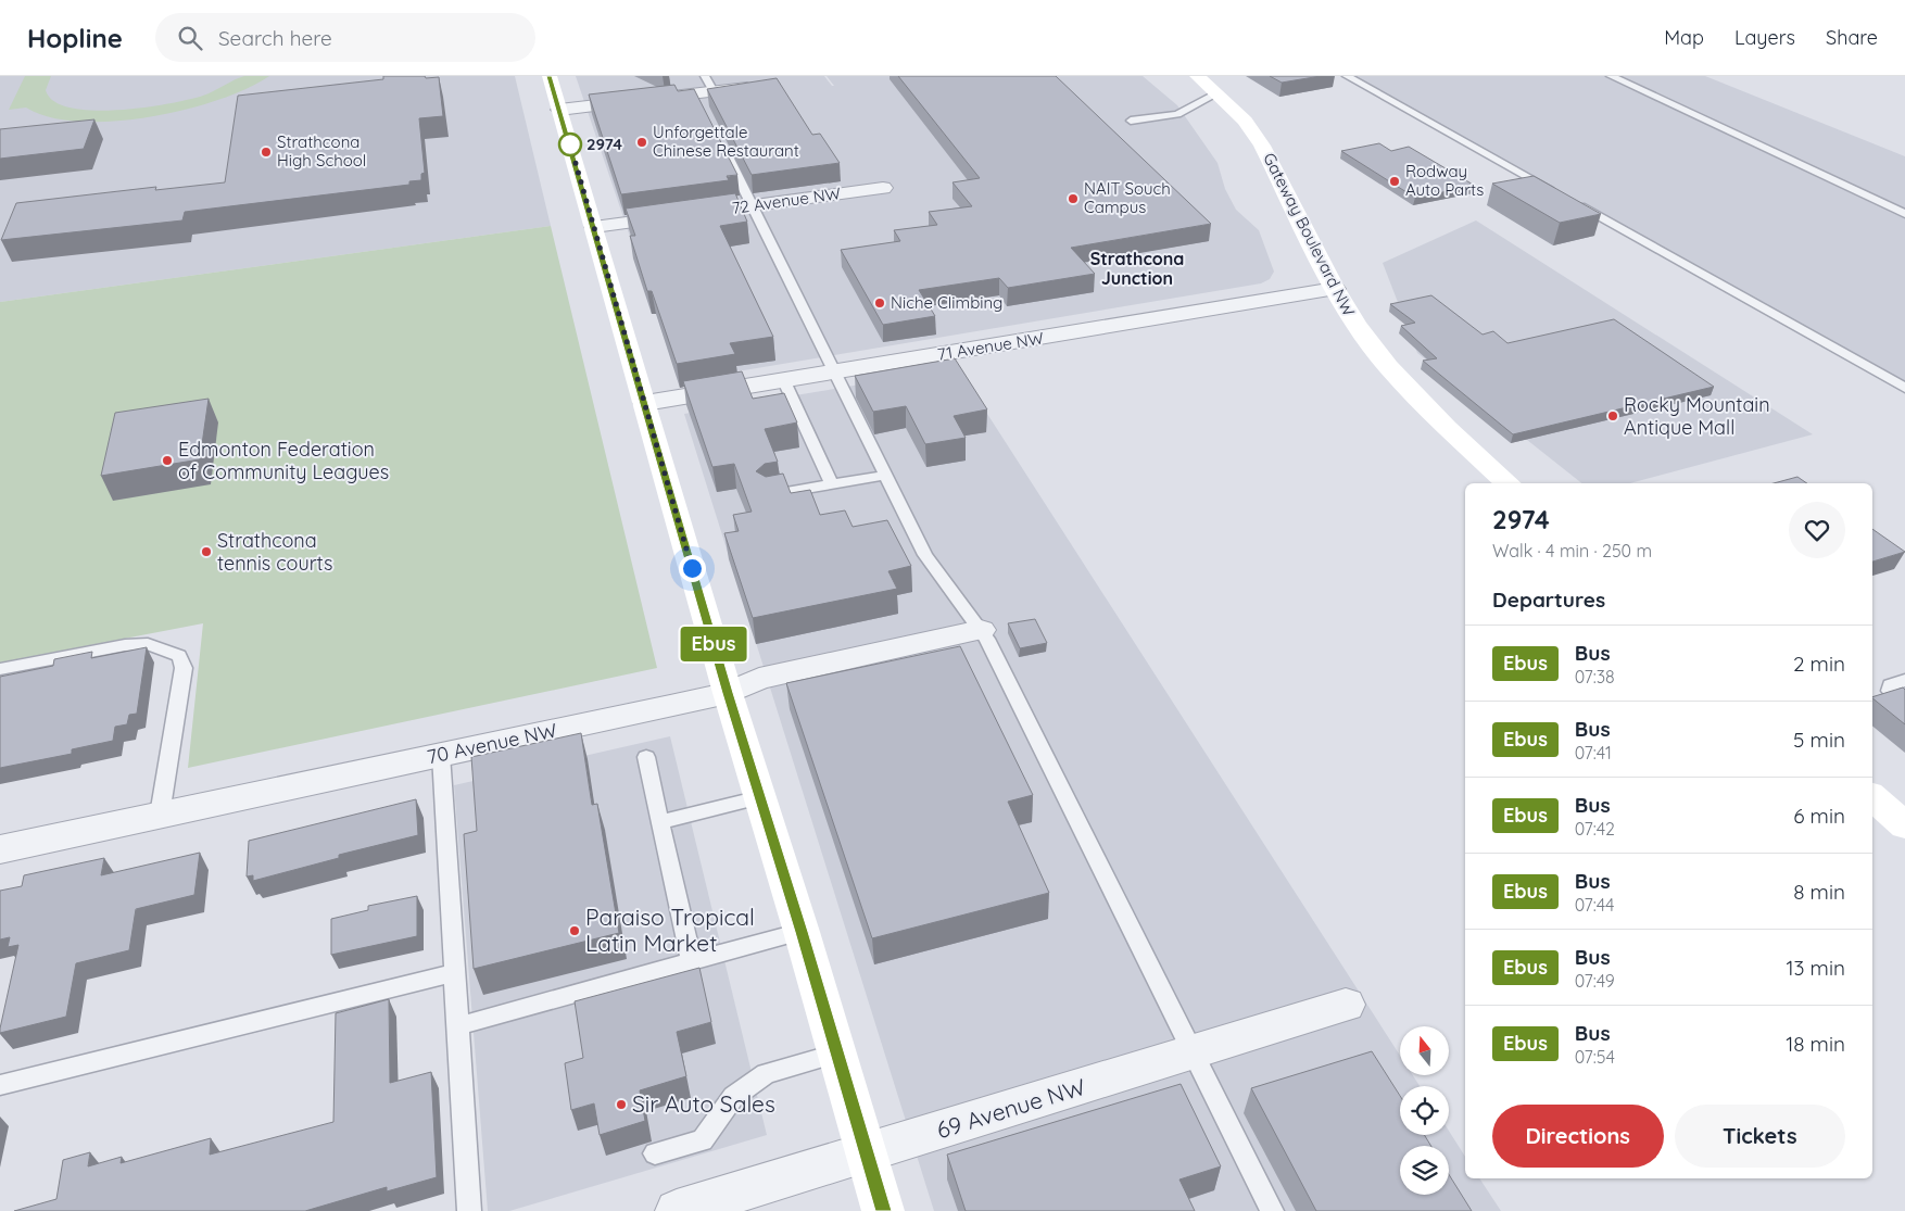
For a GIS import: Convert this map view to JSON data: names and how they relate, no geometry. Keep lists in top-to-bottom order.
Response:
{
  "streets": {
    "main road": ["Gateway Boulevard NW"],
    "street": [
      "72 Avenue NW",
      "71 Avenue NW",
      "70 Avenue NW",
      "69 Avenue NW"
    ]
  },
  "crossings": [
    ["Gateway Boulevard NW", "71 Avenue NW"]
  ],
  "districts": ["Strathcona Junction"],
  "places": [
    "Unforgettale Chinese Restaurant",
    "2974",
    "Strathcona High School",
    "Rodway Auto Parts",
    "NAIT Souch Campus",
    "Niche Climbing",
    "Rocky Mountain Antique Mall",
    "Edmonton Federation of Community Leagues",
    "Strathcona tennis courts",
    "Paraiso Tropical Latin Market",
    "Sir Auto Sales"
  ],
  "lines": ["bus line Ebus"],
  "north": "top",
  "page": {
    "header": "Hopline",
    "search": "Search here",
    "nav": ["Map", "Layers", "Share"],
    "on_map": "Ebus",
    "heading": [
      ["2974", "Walk · 4 min · 250 m"],
      "Departures"
    ],
    "list": [
      {
        "mark": "Ebus",
        "name": "Bus",
        "note": "07:38",
        "value": "2 min"
      },
      {
        "mark": "Ebus",
        "name": "Bus",
        "note": "07:41",
        "value": "5 min"
      },
      {
        "mark": "Ebus",
        "name": "Bus",
        "note": "07:42",
        "value": "6 min"
      },
      {
        "mark": "Ebus",
        "name": "Bus",
        "note": "07:44",
        "value": "8 min"
      },
      {
        "mark": "Ebus",
        "name": "Bus",
        "note": "07:49",
        "value": "13 min"
      },
      {
        "mark": "Ebus",
        "name": "Bus",
        "note": "07:54",
        "value": "18 min"
      }
    ],
    "buttons": ["Directions", "Tickets"]
  }
}
